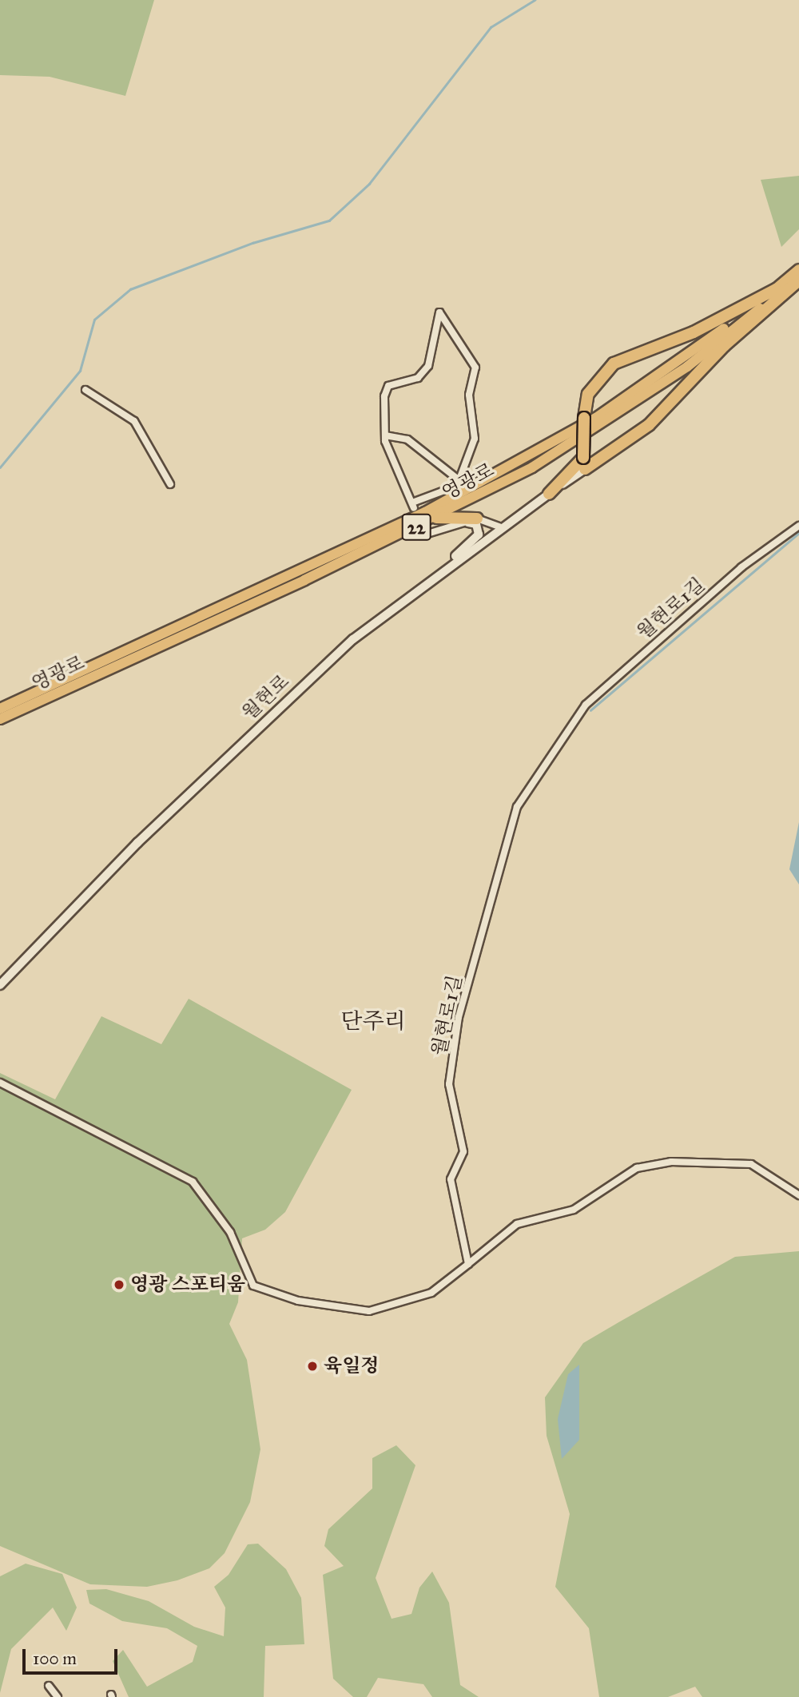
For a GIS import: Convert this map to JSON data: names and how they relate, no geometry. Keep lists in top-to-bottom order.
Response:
{
  "streets": {
    "main road": ["영광로", "22"],
    "street": ["월현로1길", "월현로"]
  },
  "districts": ["단주리"],
  "places": ["영광 스포티움", "육일정"],
  "scale_bar": "100 m"
}
